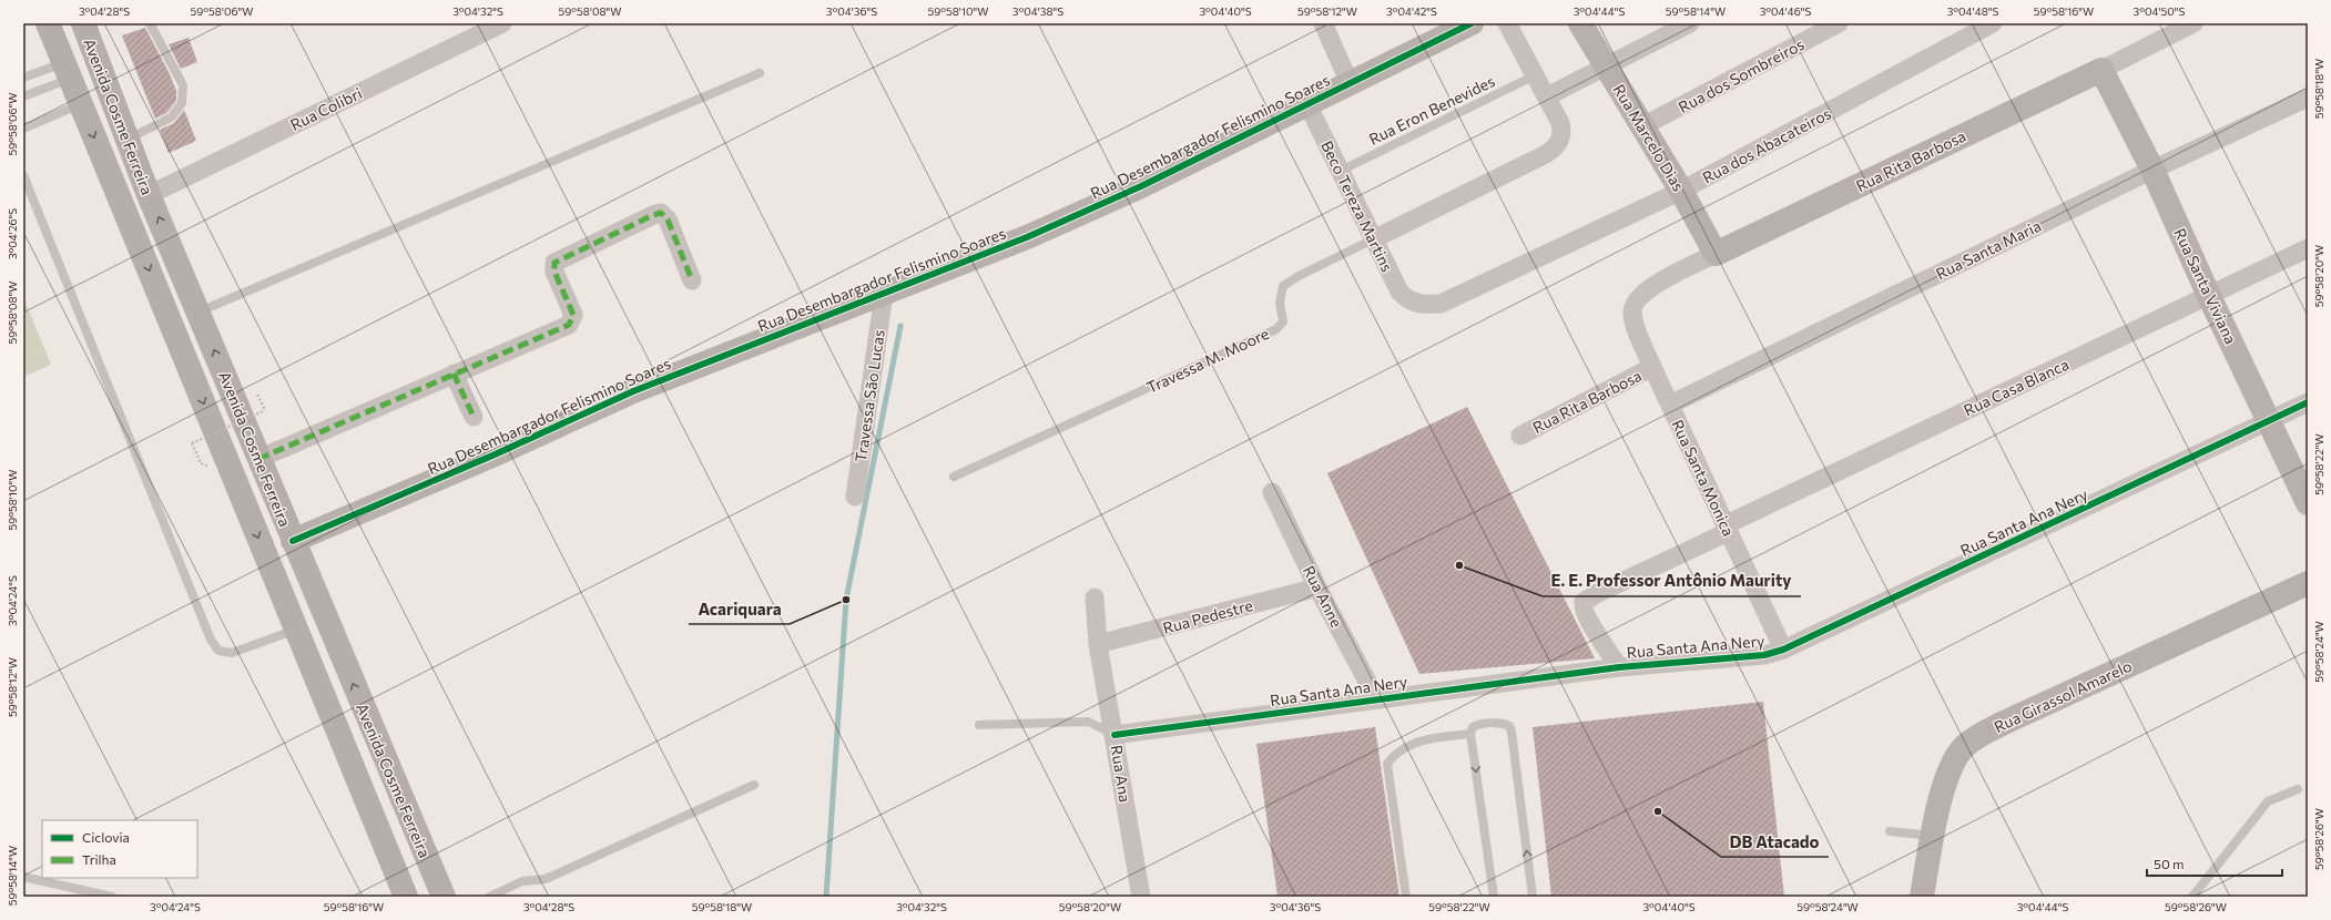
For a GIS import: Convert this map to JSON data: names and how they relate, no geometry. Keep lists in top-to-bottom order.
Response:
{
  "streets": {
    "main road": ["Avenida Cosme Ferreira"],
    "street": [
      "Rua dos Sombreiros",
      "Rua Colibri",
      "Rua Desembargador Felismino Soares",
      "Rua Marcelo Dias",
      "Rua dos Abacateiros",
      "Rua Rita Barbosa",
      "Beco Tereza Martins",
      "Rua Santa Maria",
      "Rua Santa Viviana",
      "Travessa M. Moore",
      "Rua Casa Blanca",
      "Travessa São Lucas",
      "Rua Santa Monica",
      "Rua Santa Ana Nery",
      "Rua Anne",
      "Rua Pedestre",
      "Rua Girassol Amarelo",
      "Rua Ana"
    ],
    "lane": ["Rua Eron Benevides"]
  },
  "crossings": [
    ["Rua dos Sombreiros", "Rua Marcelo Dias"],
    ["Rua Colibri", "Avenida Cosme Ferreira"],
    ["Rua Eron Benevides", "Beco Tereza Martins"],
    ["Avenida Cosme Ferreira", "Rua Desembargador Felismino Soares"],
    ["Rua Desembargador Felismino Soares", "Beco Tereza Martins"],
    ["Rua Desembargador Felismino Soares", "Travessa São Lucas"],
    ["Rua Marcelo Dias", "Rua dos Abacateiros"],
    ["Rua Marcelo Dias", "Rua Rita Barbosa"],
    ["Rua dos Abacateiros", "Beco Tereza Martins"],
    ["Rua Rita Barbosa", "Rua Santa Viviana"],
    ["Rua Rita Barbosa", "Rua Santa Monica"],
    ["Beco Tereza Martins", "Travessa M. Moore"],
    ["Rua Santa Maria", "Rua Santa Viviana"],
    ["Rua Santa Maria", "Rua Santa Monica"],
    ["Rua Santa Viviana", "Rua Casa Blanca"],
    ["Rua Santa Viviana", "Rua Santa Ana Nery"],
    ["Rua Casa Blanca", "Rua Santa Monica"],
    ["Rua Casa Blanca", "Rua Santa Ana Nery"],
    ["Rua Santa Monica", "Rua Santa Ana Nery"],
    ["Rua Santa Ana Nery", "Rua Anne"],
    ["Rua Santa Ana Nery", "Rua Ana"],
    ["Rua Anne", "Rua Pedestre"],
    ["Rua Pedestre", "Rua Ana"]
  ],
  "places": ["E. E. Professor Antônio Maurity", "Acariquara", "DB Atacado"],
  "legend": ["Ciclovia", "Trilha"],
  "scale_bar": "50 m",
  "coordinates": [
    "3°04'28\"S",
    "59°58'06\"W",
    "3°04'32\"S",
    "59°58'08\"W",
    "3°04'36\"S",
    "59°58'10\"W",
    "3°04'38\"S",
    "3°04'40\"S",
    "59°58'12\"W",
    "3°04'42\"S",
    "3°04'44\"S",
    "59°58'14\"W",
    "3°04'46\"S",
    "3°04'48\"S",
    "59°58'16\"W",
    "3°04'50\"S",
    "59°58'18\"W",
    "3°04'26\"S",
    "59°58'20\"W",
    "59°58'22\"W",
    "3°04'24\"S",
    "59°58'24\"W",
    "59°58'26\"W"
  ]
}
